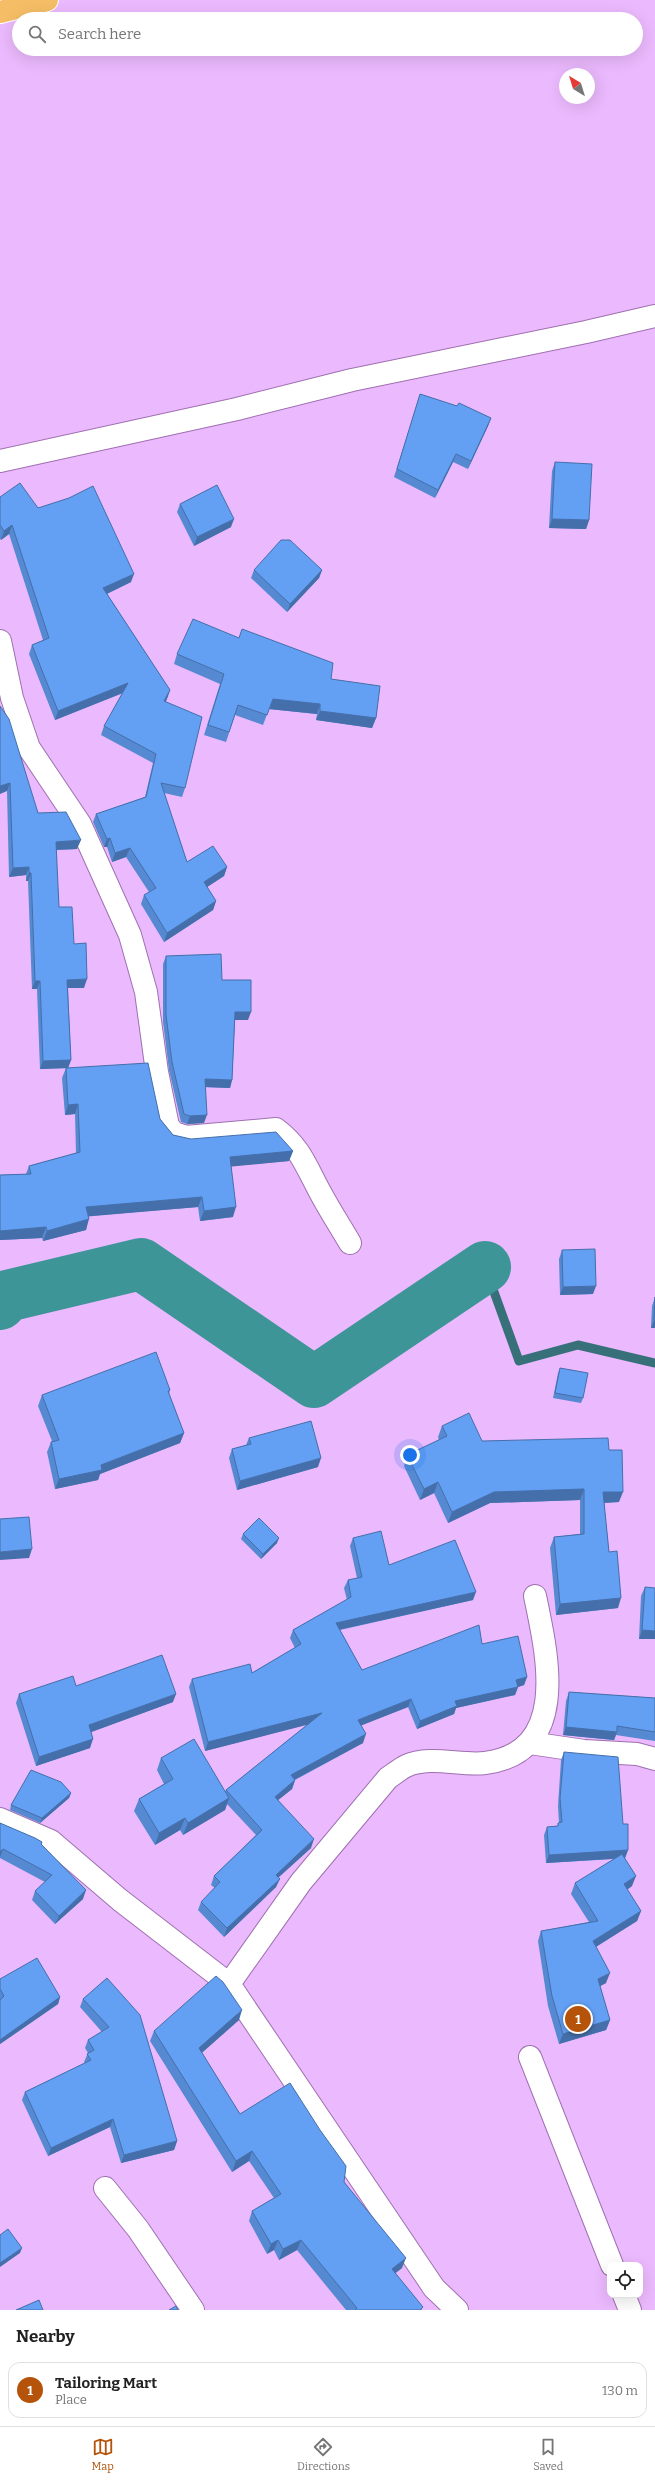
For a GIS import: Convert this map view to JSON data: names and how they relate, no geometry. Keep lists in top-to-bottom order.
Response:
{
  "north": "top left",
  "page": {
    "search": "Search here",
    "pins": "1",
    "heading": "Nearby",
    "list": [
      {
        "mark": "1",
        "name": "Tailoring Mart",
        "note": "Place",
        "value": "130 m"
      }
    ],
    "nav": ["Map", "Directions", "Saved"]
  }
}
